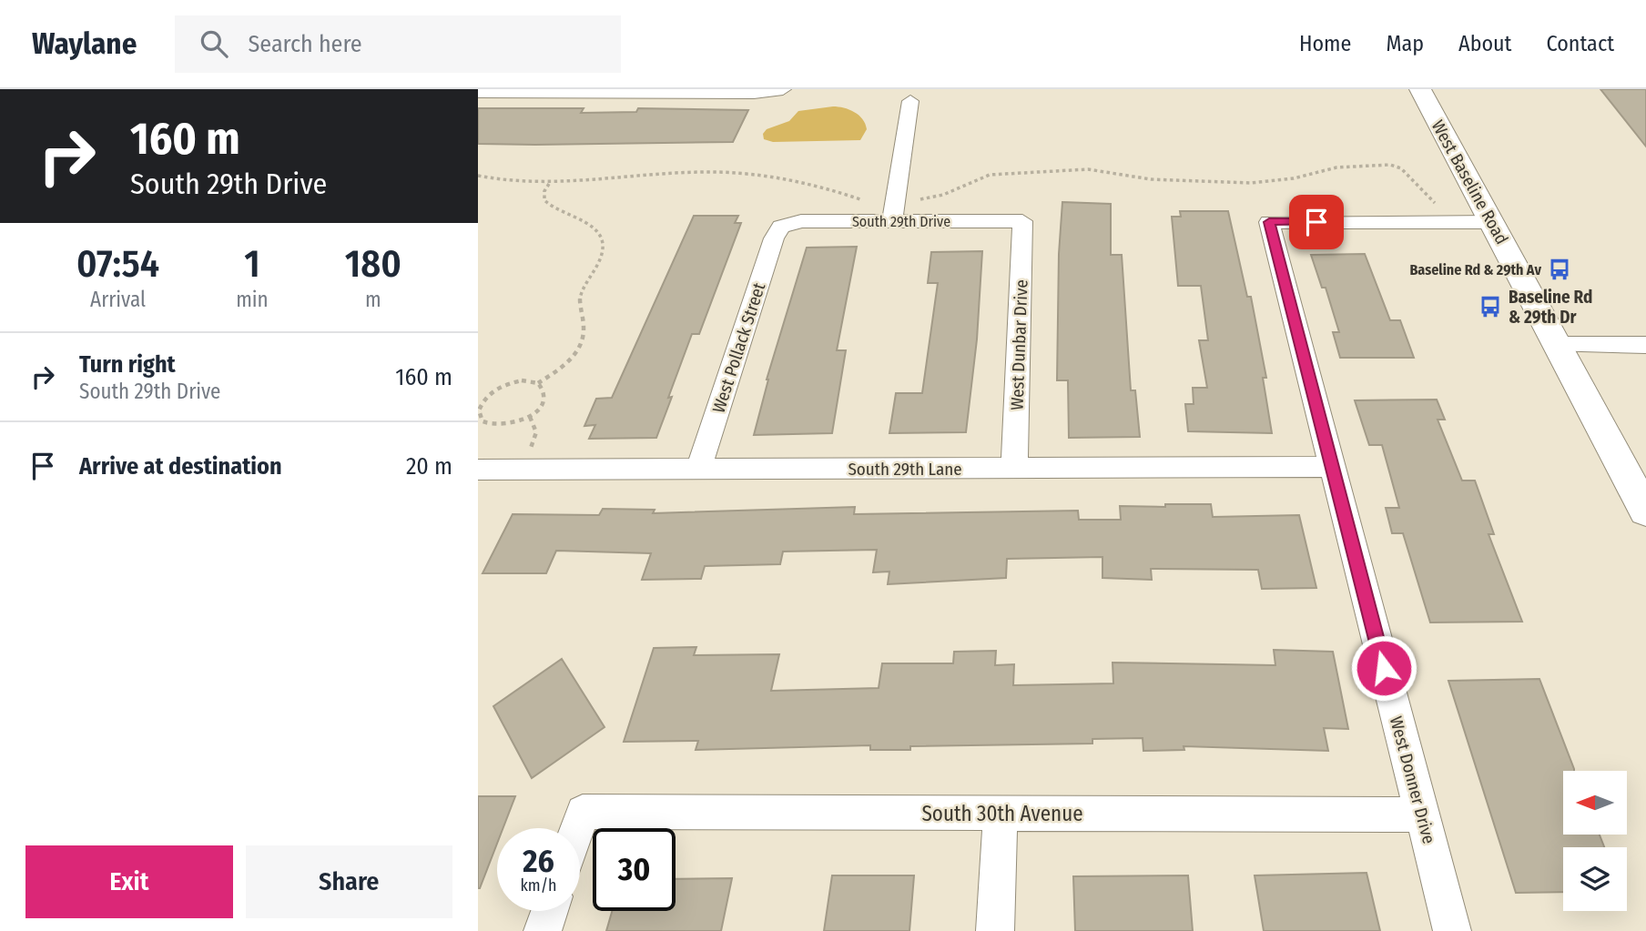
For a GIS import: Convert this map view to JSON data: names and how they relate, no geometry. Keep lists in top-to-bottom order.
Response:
{
  "streets": {
    "main road": ["West Baseline Road"],
    "street": [
      "South 29th Drive",
      "West Dunbar Drive",
      "West Pollack Street",
      "South 29th Lane",
      "West Donner Drive",
      "South 30th Avenue"
    ]
  },
  "crossings": [
    ["West Baseline Road", "West Donner Drive"],
    ["South 29th Drive", "West Dunbar Drive"],
    ["South 29th Drive", "West Pollack Street"],
    ["West Dunbar Drive", "South 29th Lane"],
    ["West Pollack Street", "South 29th Lane"],
    ["South 29th Lane", "West Donner Drive"],
    ["West Donner Drive", "South 30th Avenue"]
  ],
  "places": {
    "bus stop": ["Baseline Rd & 29th Av", "Baseline Rd & 29th Dr"]
  },
  "north": "left",
  "page": {
    "header": "Waylane",
    "search": "Search here",
    "nav": [
      "Home",
      "Map",
      "About",
      "Contact"
    ],
    "turn": ["160 m", "South 29th Drive"],
    "eta": [
      "07:54",
      "Arrival",
      "1",
      "min",
      "180",
      "m"
    ],
    "list": [
      {
        "name": "Turn right",
        "note": "South 29th Drive",
        "value": "160 m"
      },
      {
        "name": "Arrive at destination",
        "value": "20 m"
      }
    ],
    "speed": "26 km/h",
    "limit": "30",
    "buttons": ["Exit", "Share"]
  }
}
